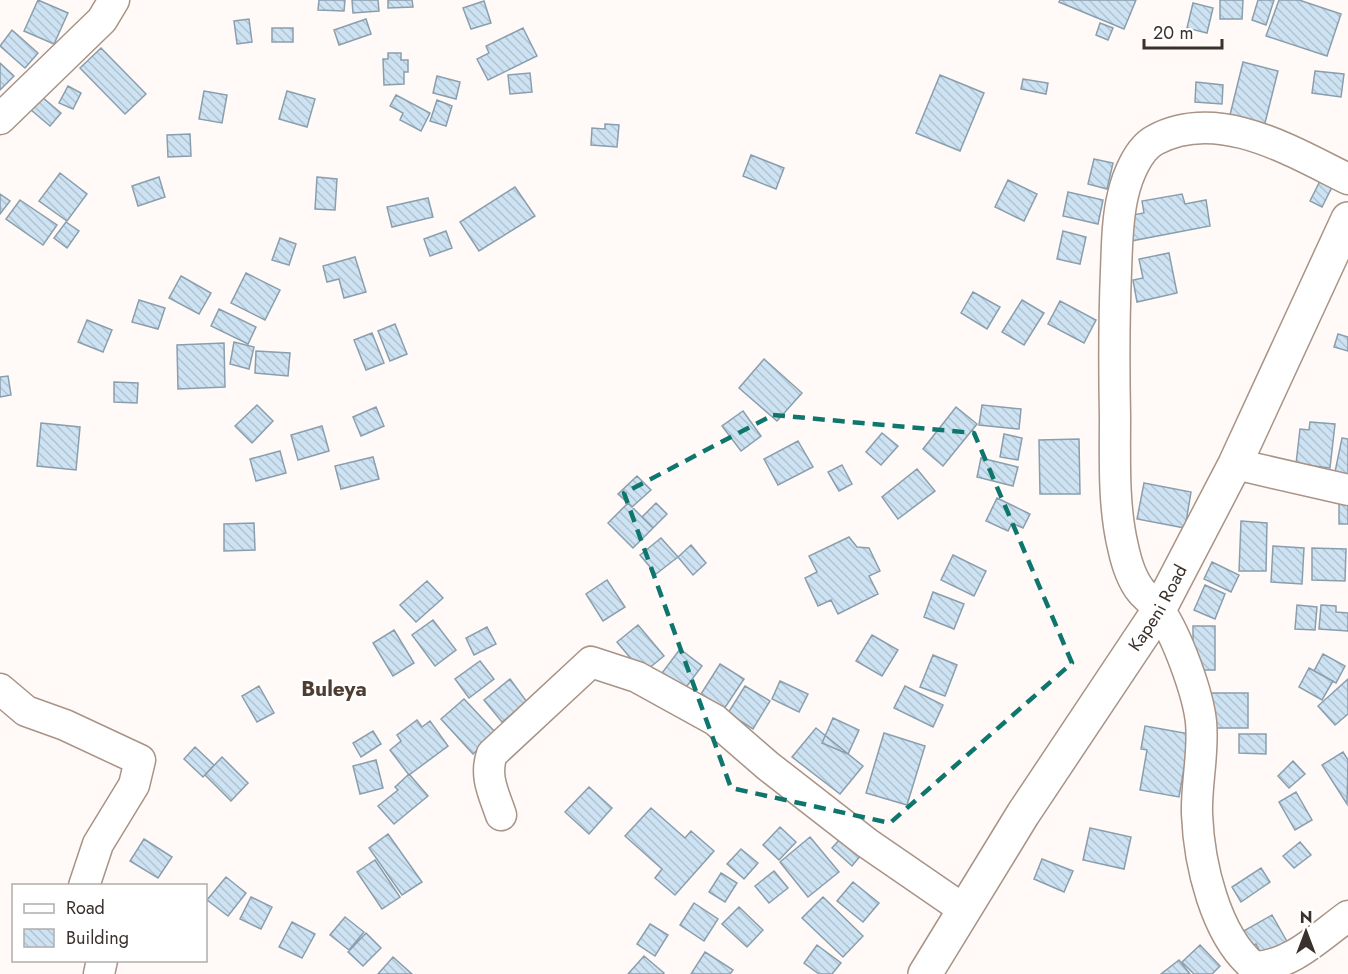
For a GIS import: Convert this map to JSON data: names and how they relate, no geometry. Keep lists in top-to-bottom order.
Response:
{
  "streets": {
    "main road": ["Kapeni Road"]
  },
  "districts": ["Buleya"],
  "legend": ["Road", "Building"],
  "scale_bar": "20 m",
  "north": "top"
}
